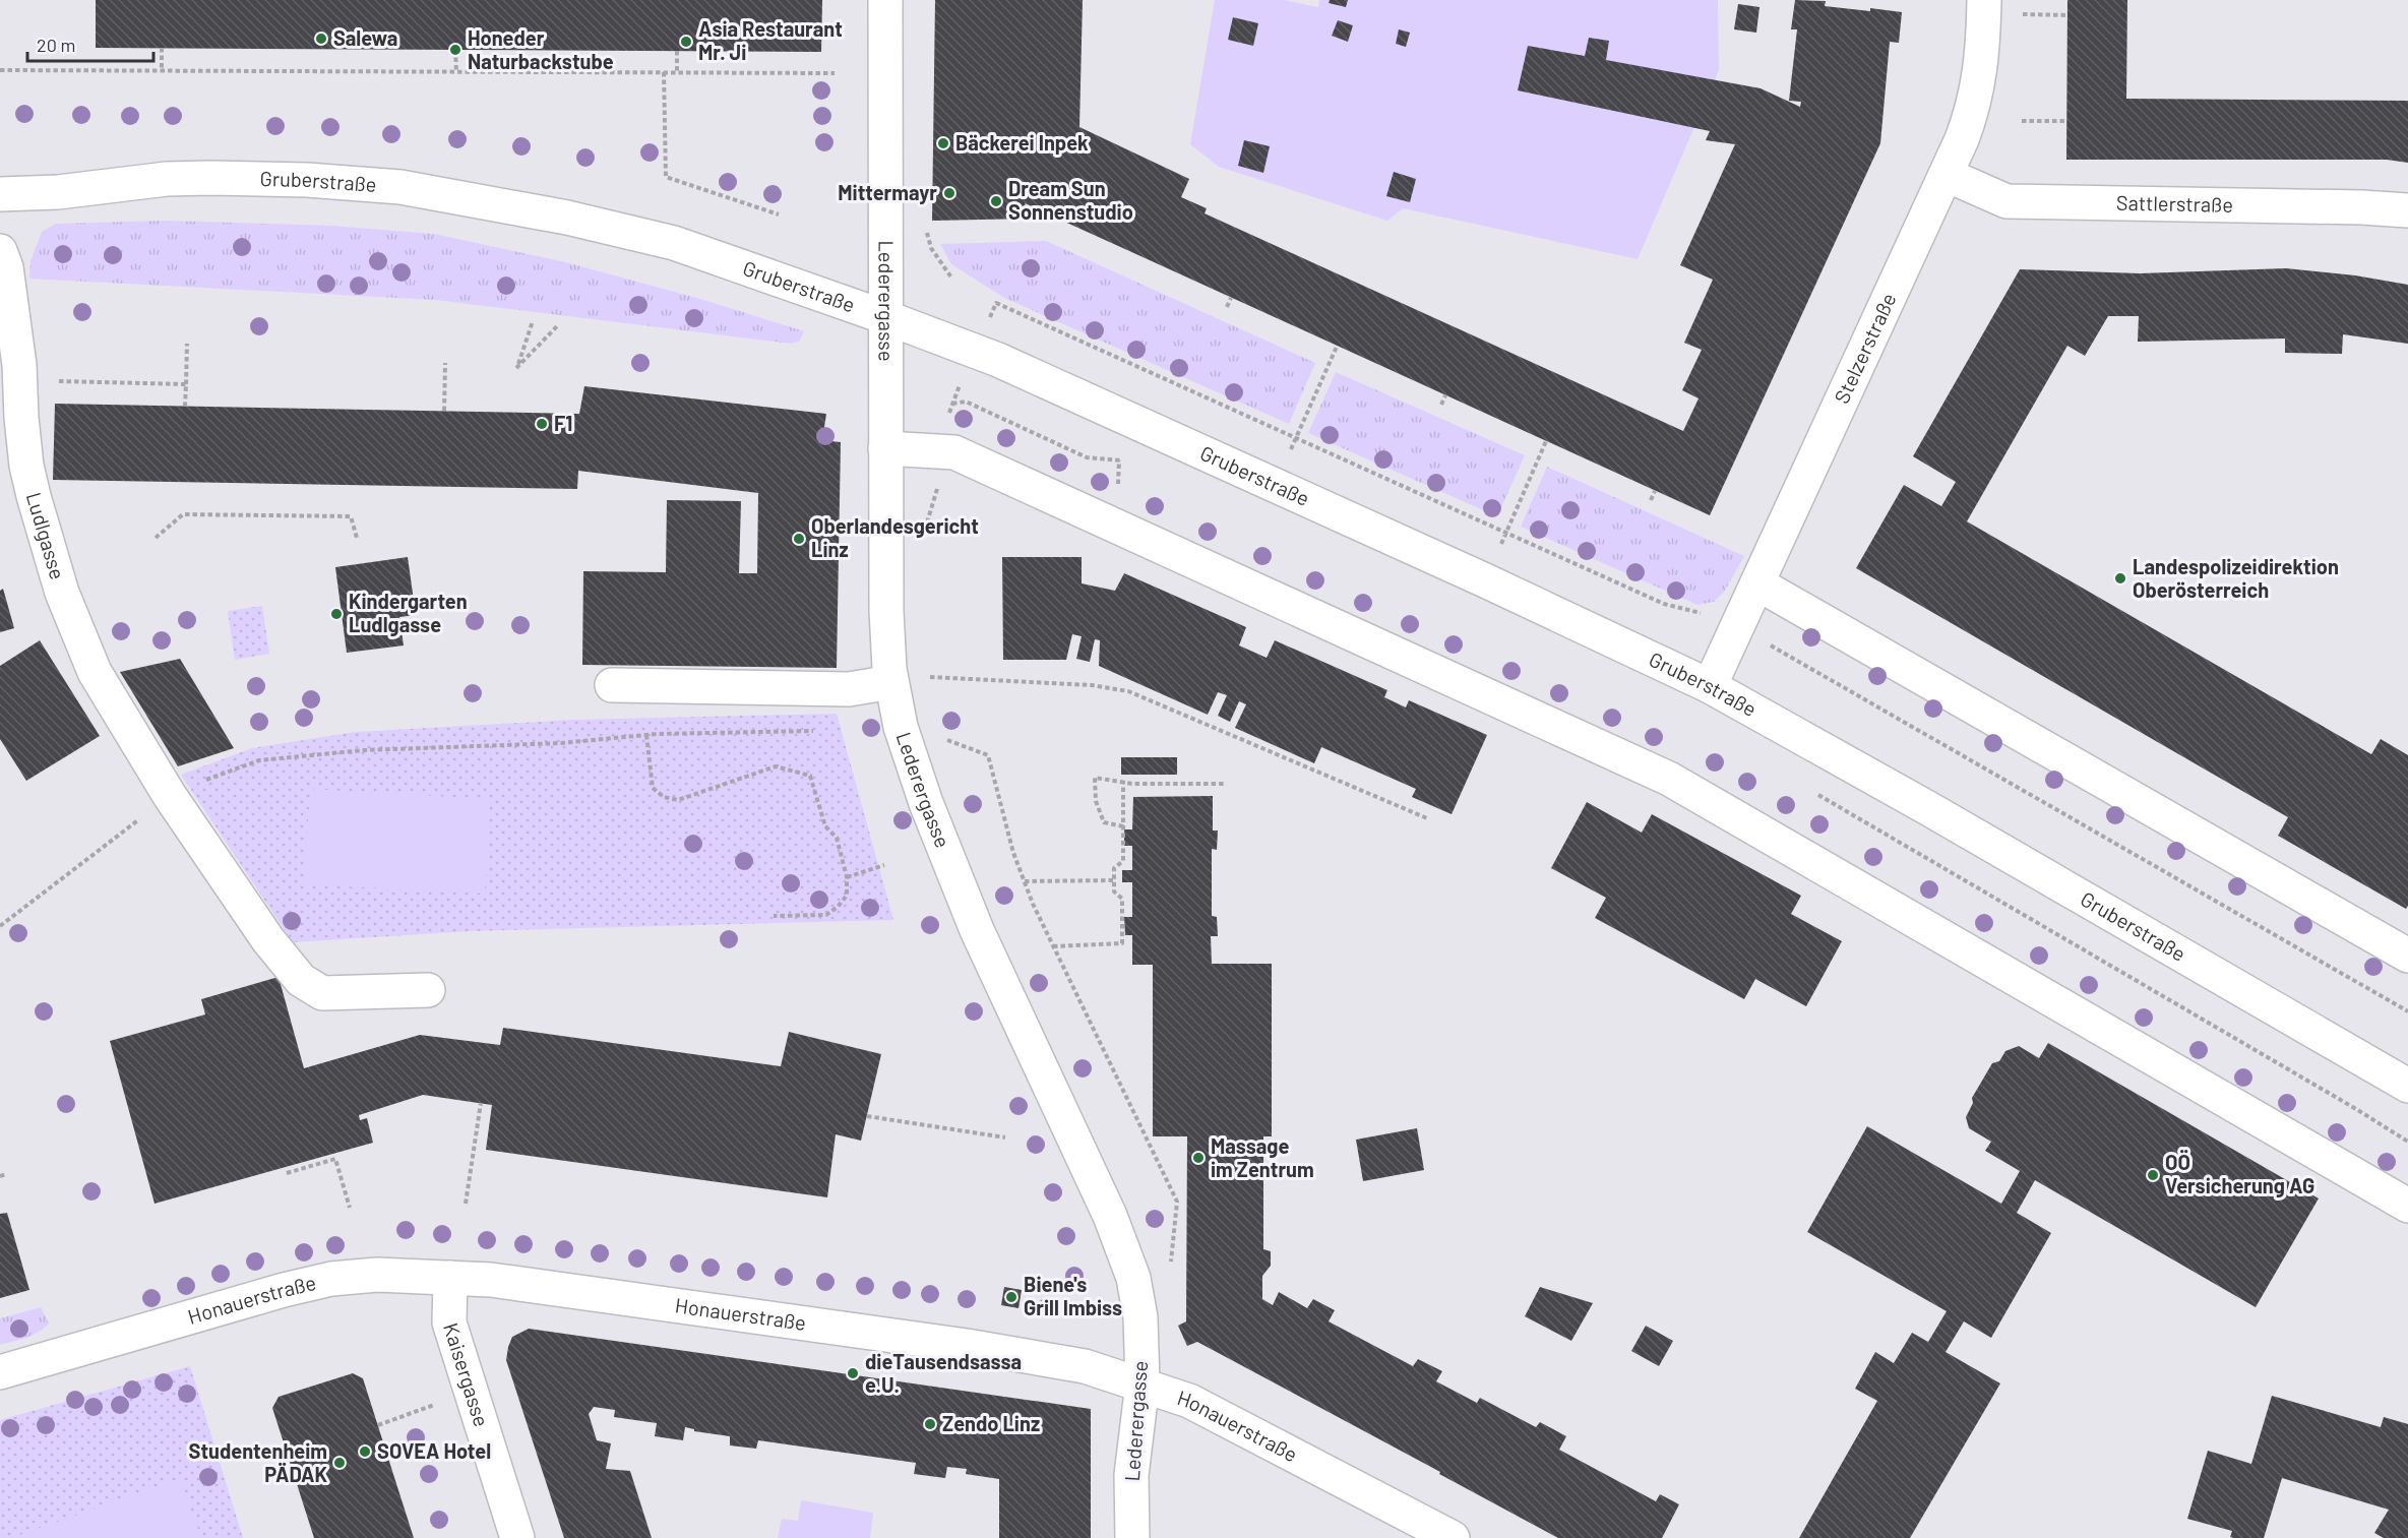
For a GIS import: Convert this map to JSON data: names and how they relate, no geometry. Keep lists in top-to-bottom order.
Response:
{
  "streets": {
    "street": [
      "Gruberstraße",
      "Sattlerstraße",
      "Lederergasse",
      "Stelzerstraße",
      "Ludlgasse",
      "Honauerstraße",
      "Kaisergasse"
    ]
  },
  "crossings": [
    ["Gruberstraße", "Lederergasse"],
    ["Gruberstraße", "Stelzerstraße"],
    ["Sattlerstraße", "Stelzerstraße"],
    ["Lederergasse", "Honauerstraße"],
    ["Honauerstraße", "Kaisergasse"]
  ],
  "places": [
    "Salewa",
    "Asia Restaurant Mr. Ji",
    "Honeder Naturbackstube",
    "Bäckerei Inpek",
    "Mittermayr",
    "Dream Sun Sonnenstudio",
    "F1",
    "Oberlandesgericht Linz",
    "Landespolizeidirektion Oberösterreich",
    "Kindergarten Ludlgasse",
    "Massage im Zentrum",
    "OÖ Versicherung AG",
    "Biene's Grill Imbiss",
    "dieTausendsassa e.U.",
    "Zendo Linz",
    "SOVEA Hotel",
    "Studentenheim PÄDAK"
  ],
  "scale_bar": "20 m"
}
